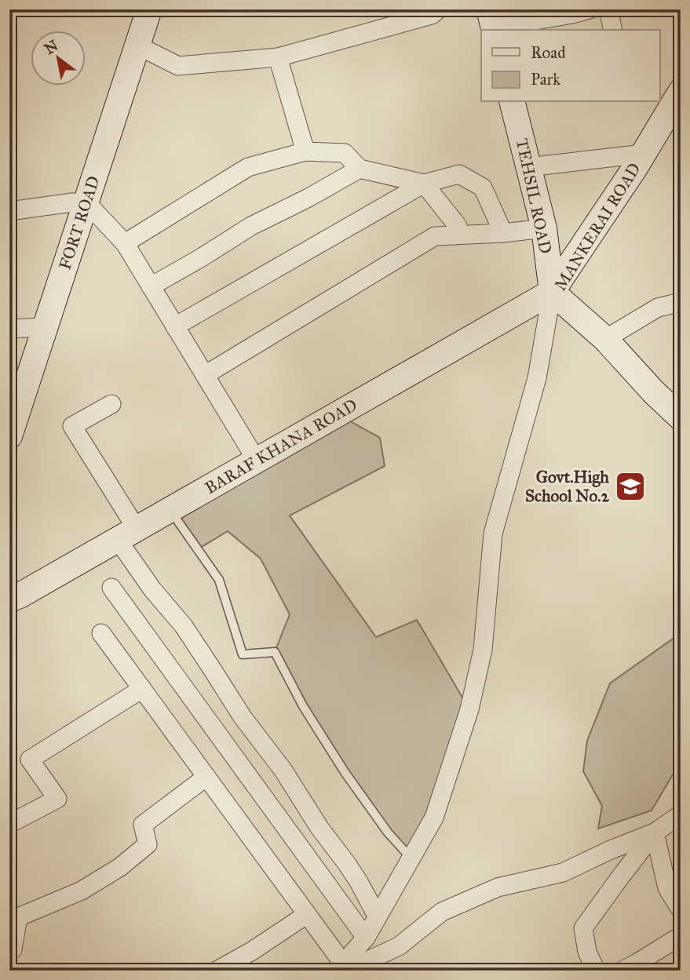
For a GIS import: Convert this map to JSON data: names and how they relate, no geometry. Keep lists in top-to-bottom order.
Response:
{
  "streets": {
    "street": [
      "TEHSIL ROAD",
      "FORT ROAD",
      "MANKERAI ROAD",
      "BARAF KHANA ROAD"
    ]
  },
  "crossings": [
    ["TEHSIL ROAD", "MANKERAI ROAD"],
    ["TEHSIL ROAD", "BARAF KHANA ROAD"],
    ["MANKERAI ROAD", "BARAF KHANA ROAD"]
  ],
  "places": {
    "school or university": ["Govt.High School No.2"]
  },
  "legend": ["Road", "Park"],
  "north": "top left"
}
